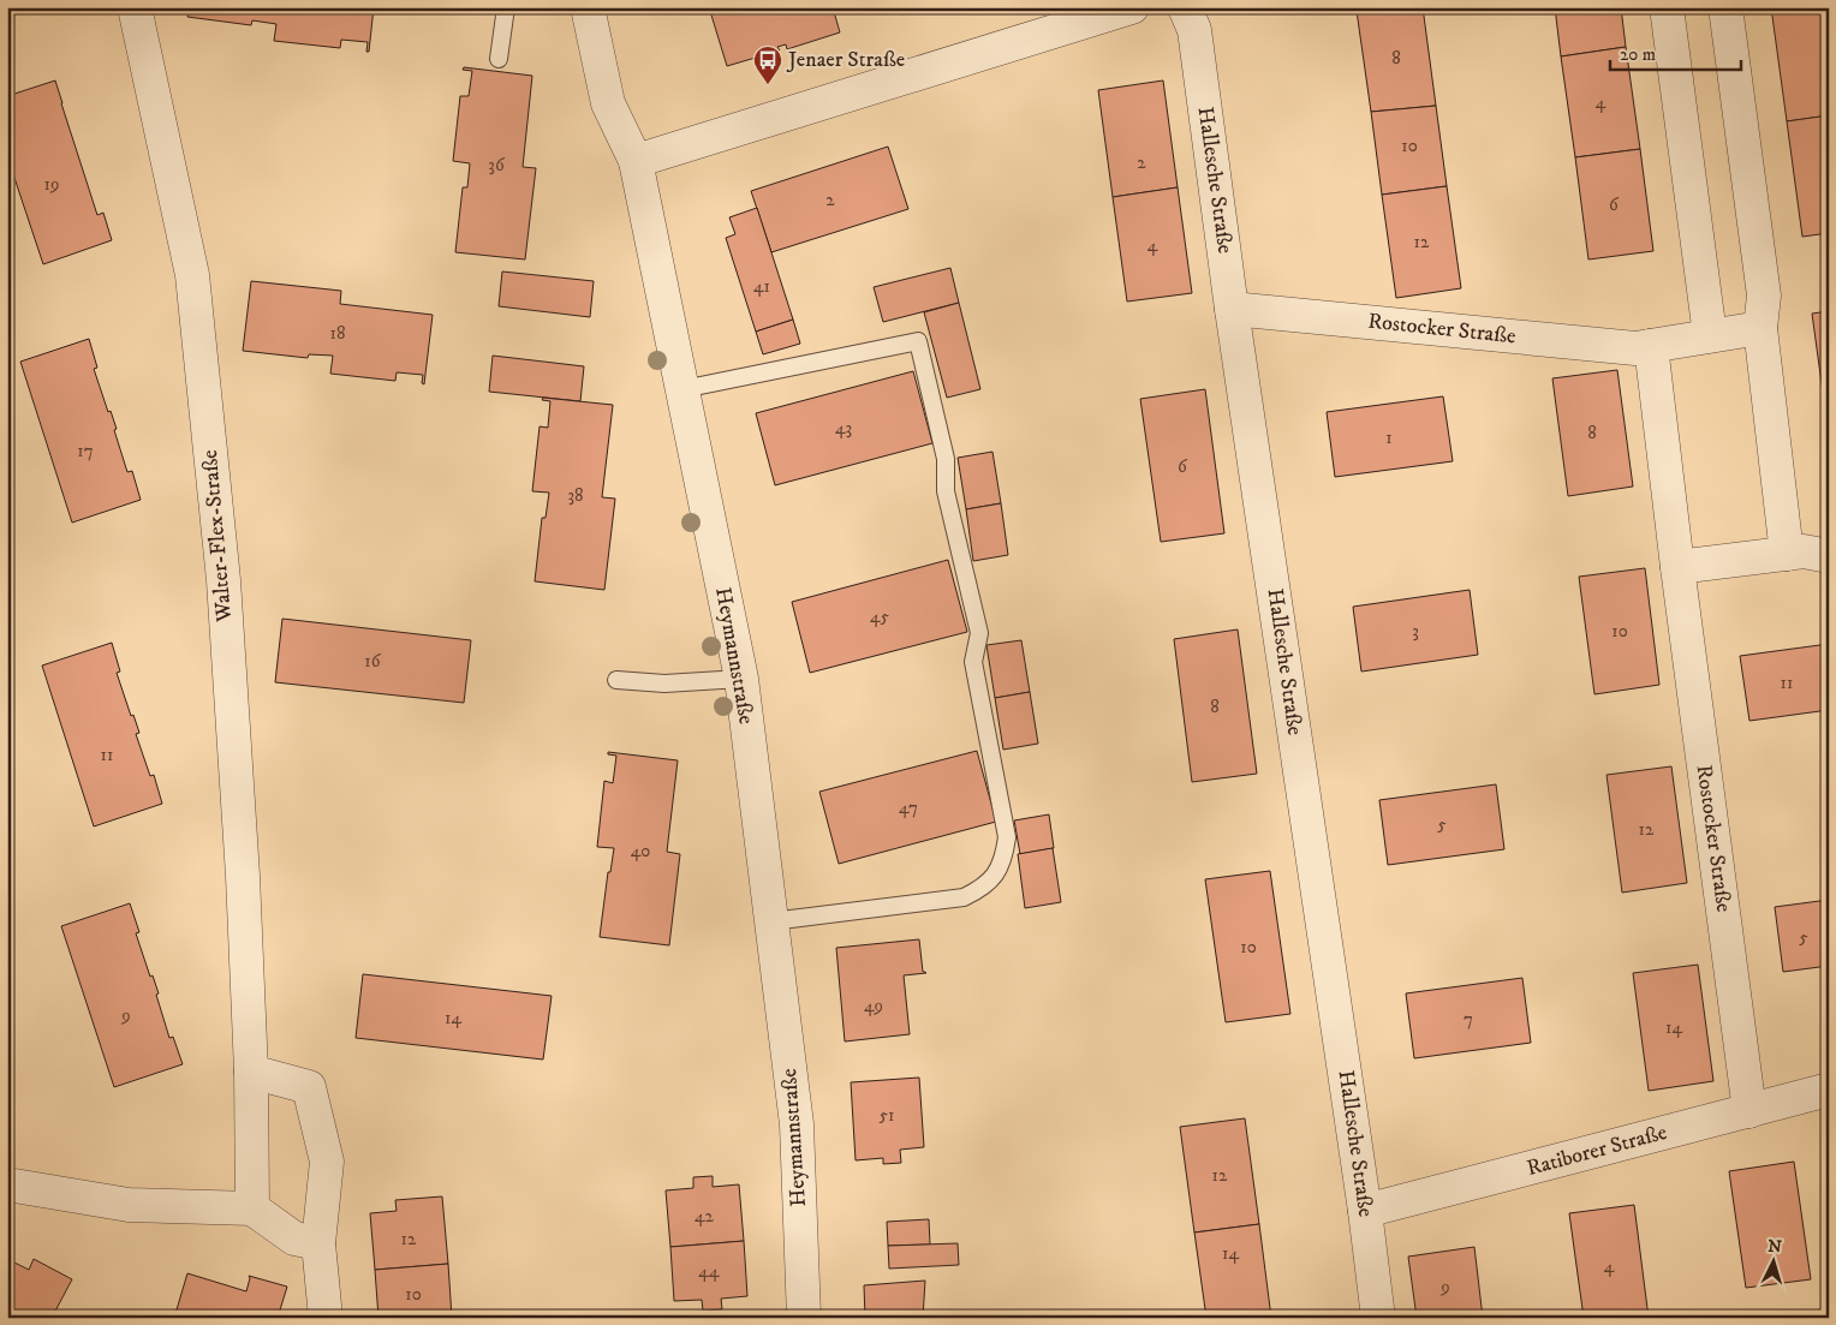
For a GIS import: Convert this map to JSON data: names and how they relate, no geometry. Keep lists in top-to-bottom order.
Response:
{
  "streets": {
    "street": [
      "Hallesche Straße",
      "Rostocker Straße",
      "Walter-Flex-Straße",
      "Heymannstraße",
      "Ratiborer Straße"
    ]
  },
  "crossings": [
    ["Hallesche Straße", "Rostocker Straße"],
    ["Hallesche Straße", "Ratiborer Straße"],
    ["Rostocker Straße", "Ratiborer Straße"]
  ],
  "places": {
    "bus stop": ["Jenaer Straße"]
  },
  "house_numbers": [
    "8",
    "4",
    "10",
    "2",
    "36",
    "19",
    "2",
    "6",
    "12",
    "4",
    "41",
    "18",
    "43",
    "8",
    "1",
    "17",
    "6",
    "38",
    "45",
    "3",
    "10",
    "16",
    "11",
    "8",
    "11",
    "47",
    "5",
    "12",
    "40",
    "5",
    "10",
    "49",
    "9",
    "14",
    "7",
    "14",
    "51",
    "12",
    "42",
    "12",
    "14",
    "4",
    "44",
    "9",
    "10"
  ],
  "scale_bar": "20 m",
  "north": "top"
}
